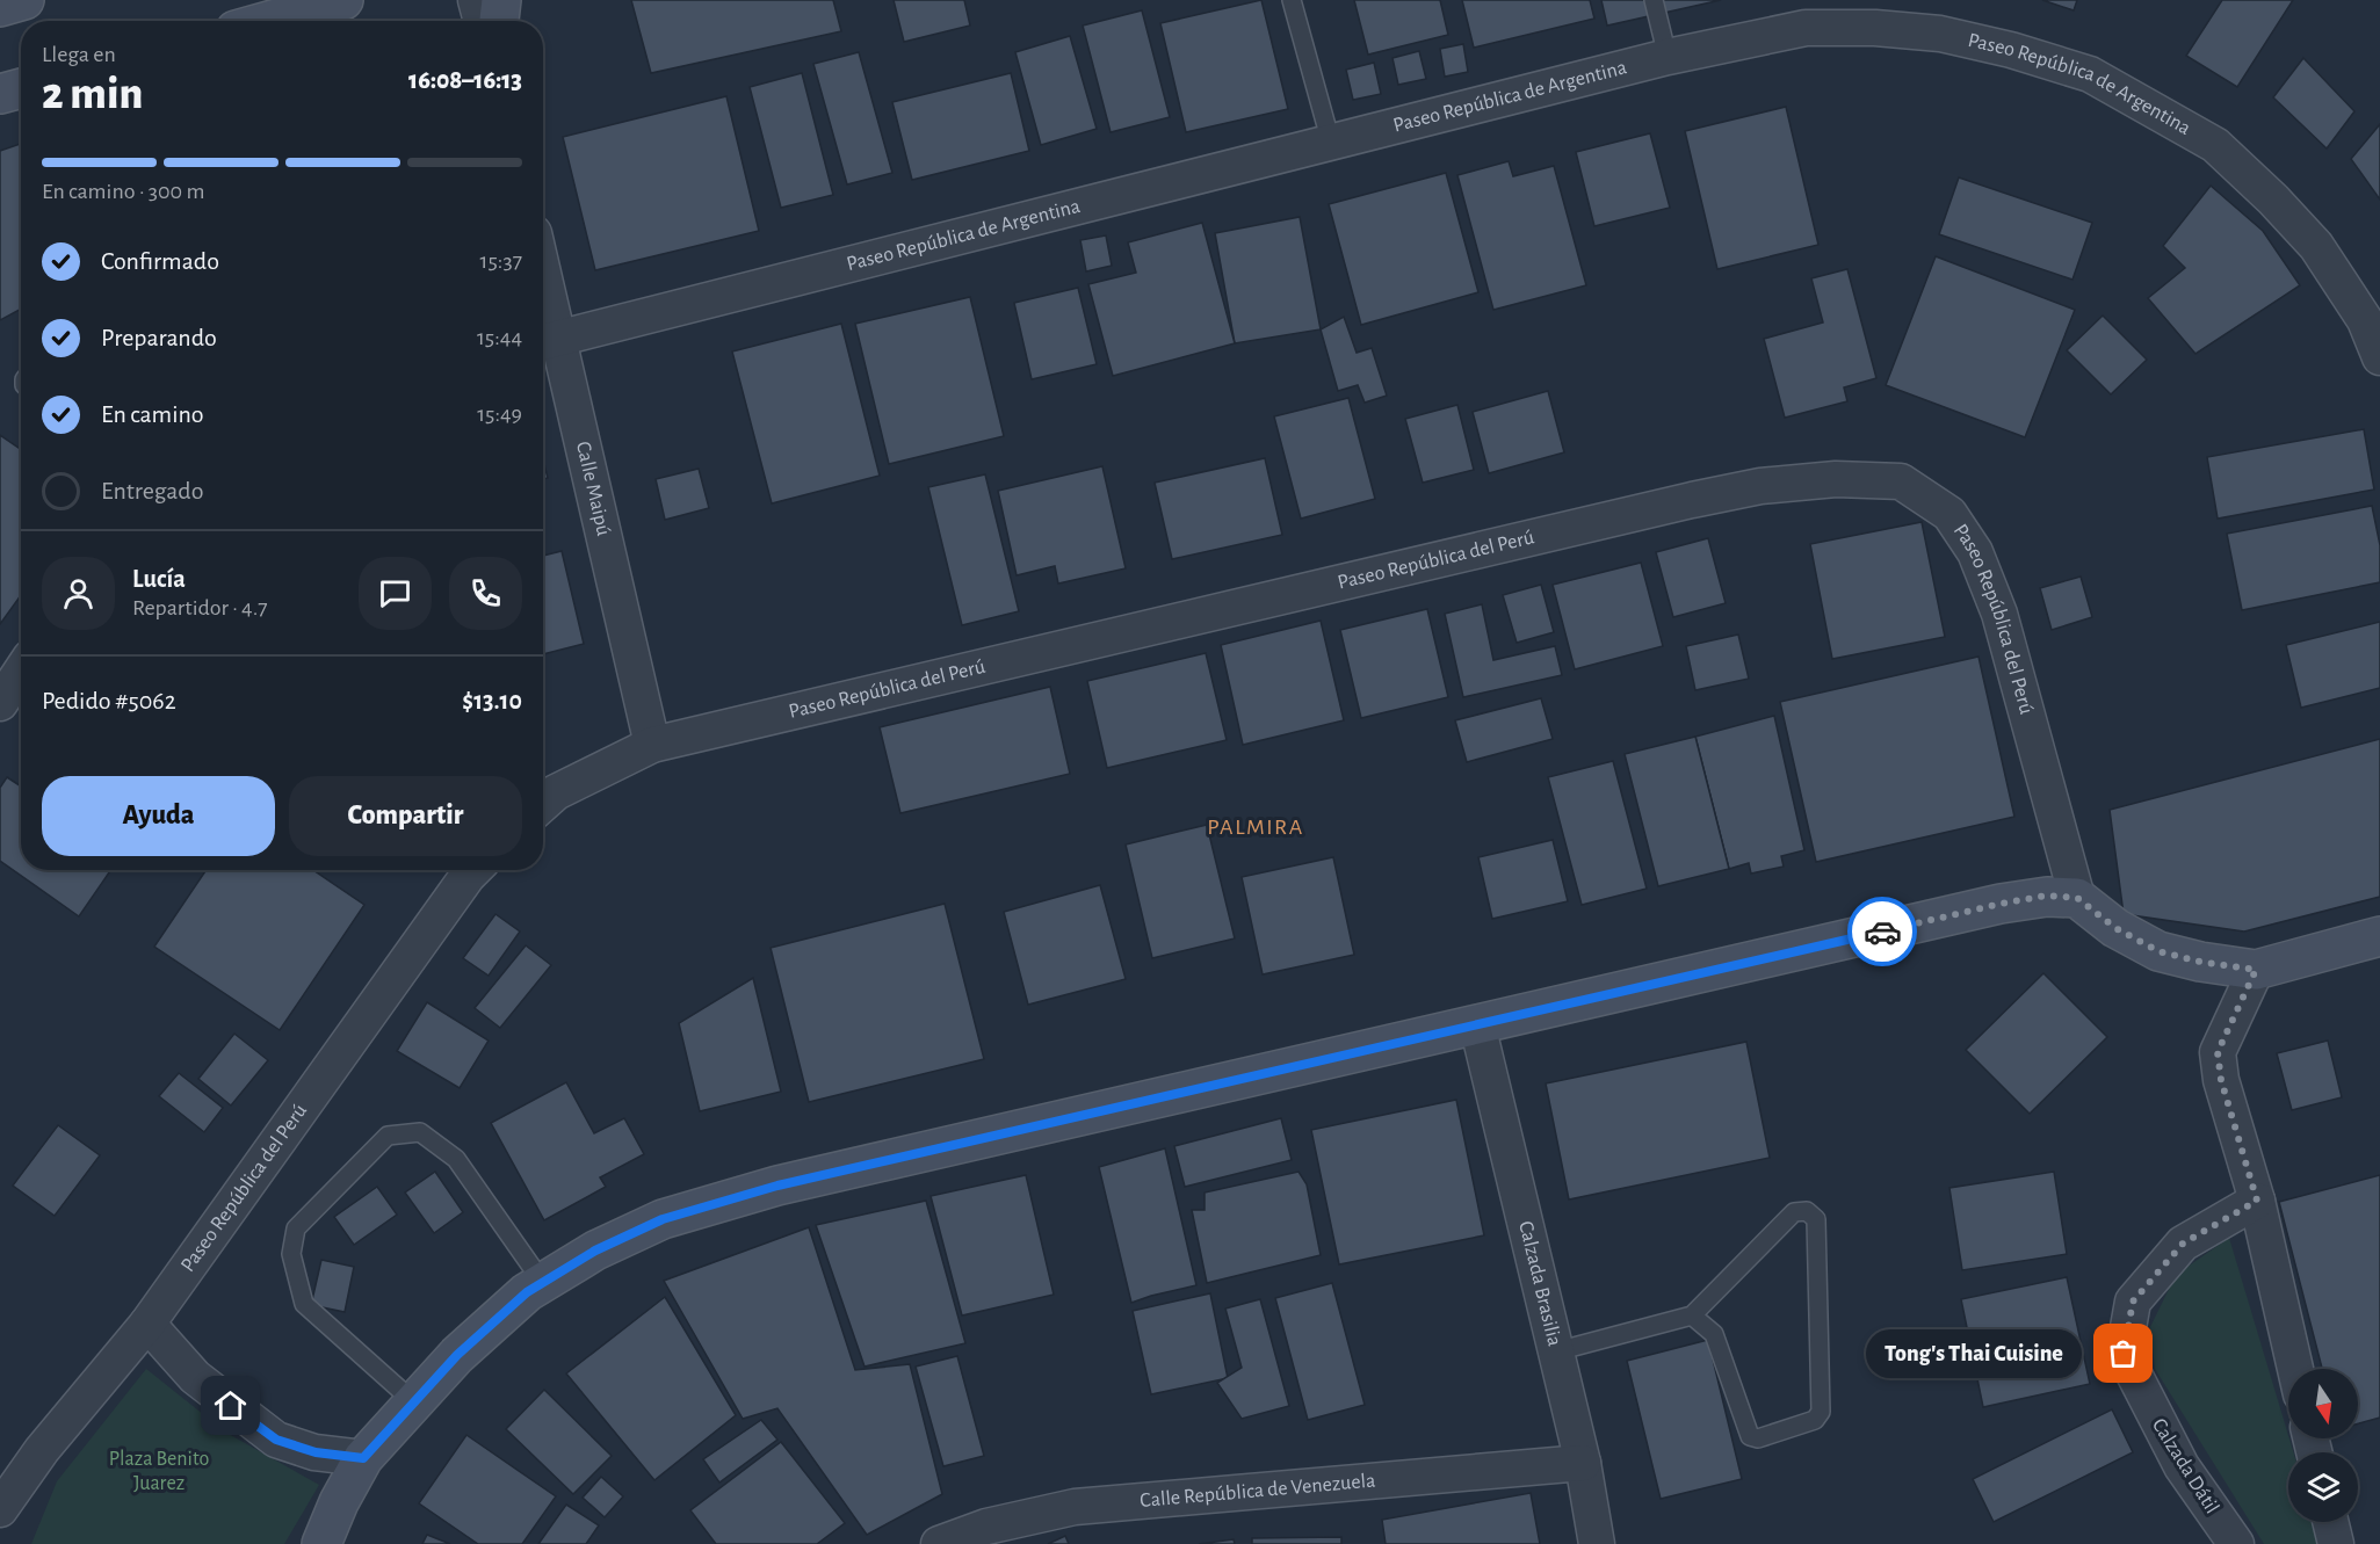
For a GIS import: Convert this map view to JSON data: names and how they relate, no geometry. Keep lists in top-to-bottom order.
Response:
{
  "streets": {
    "street": [
      "Paseo República de Argentina",
      "Calle Maipú",
      "Paseo República del Perú",
      "Calzada Brasilia",
      "Calzada Dátil",
      "Calle República de Venezuela"
    ]
  },
  "crossings": [
    ["Paseo República de Argentina", "Calle Maipú"],
    ["Calle Maipú", "Paseo República del Perú"],
    ["Calzada Brasilia", "Calle República de Venezuela"]
  ],
  "districts": ["PALMIRA"],
  "parks": ["Plaza Benito Juarez"],
  "places": ["Tong's Thai Cuisine"],
  "north": "bottom",
  "page": {
    "heading": ["2 min", "Llega en", "16:08–16:13"],
    "panel": [
      "Lucía",
      "Repartidor · 4.7",
      "Pedido #5062",
      "$13.10"
    ],
    "bar": "En camino · 300 m",
    "list": [
      ["Confirmado", "15:37"],
      ["Preparando", "15:44"],
      ["En camino", "15:49"],
      "Entregado"
    ],
    "buttons": ["Ayuda", "Compartir"],
    "bubble": "Tong's Thai Cuisine"
  }
}
